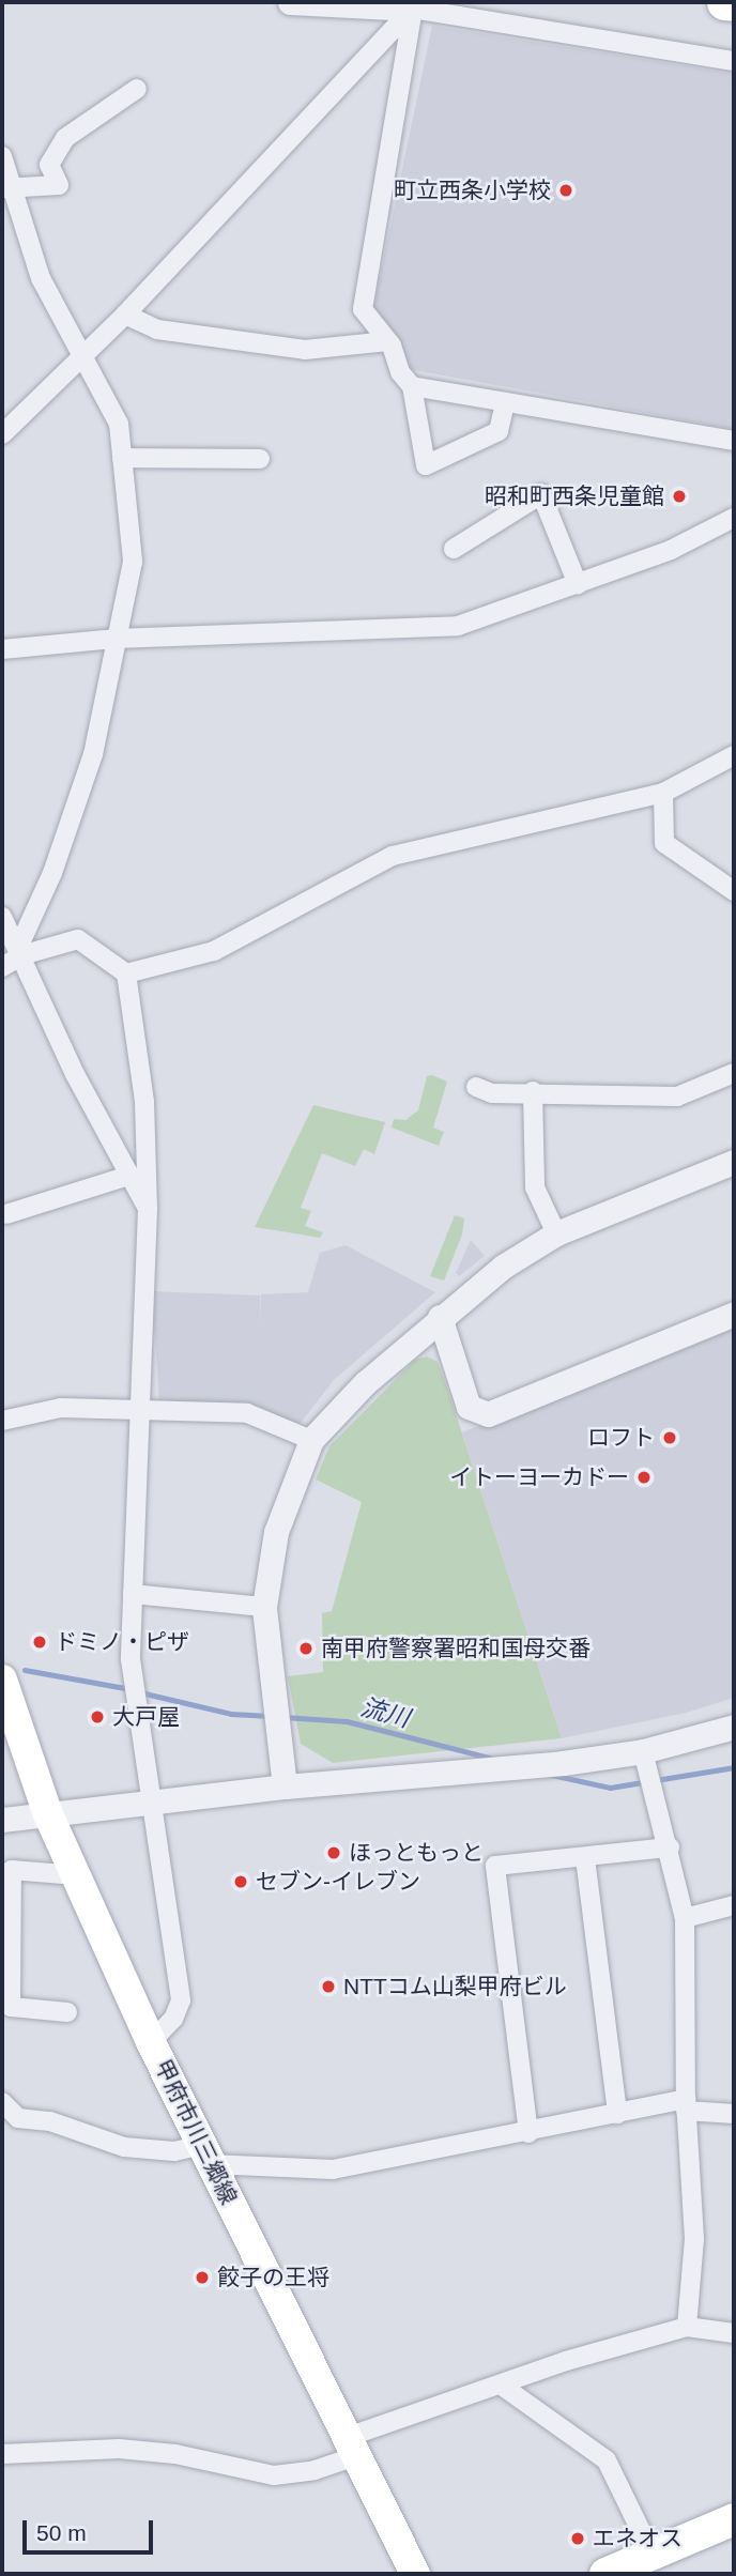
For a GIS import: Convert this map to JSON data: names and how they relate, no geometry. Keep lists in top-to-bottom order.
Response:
{
  "streets": {
    "main road": ["甲府市川三郷線"]
  },
  "water": ["流川"],
  "places": [
    "町立西条小学校",
    "昭和町西条児童館",
    "ロフト",
    "イトーヨーカドー",
    "ドミノ・ピザ",
    "南甲府警察署昭和国母交番",
    "大戸屋",
    "ほっともっと",
    "セブン-イレブン",
    "NTTコム山梨甲府ビル",
    "餃子の王将",
    "エネオス"
  ],
  "scale_bar": "50 m"
}
